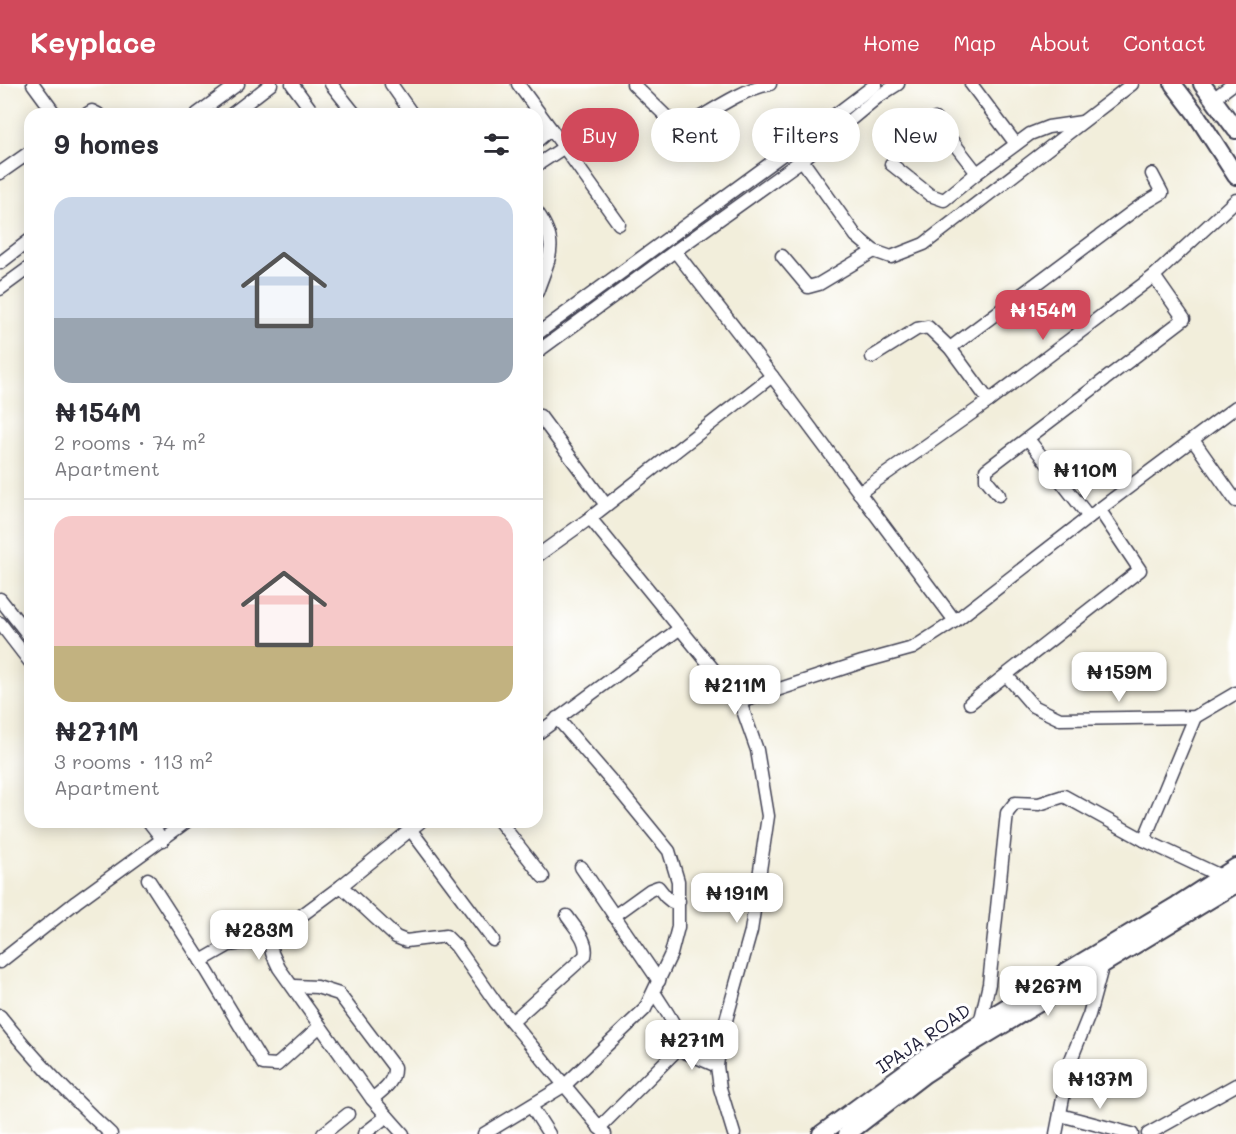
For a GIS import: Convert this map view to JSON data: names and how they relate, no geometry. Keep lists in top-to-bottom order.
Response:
{
  "streets": {
    "main road": ["IPAJA ROAD"]
  },
  "page": {
    "header": "Keyplace",
    "nav": [
      "Home",
      "Map",
      "About",
      "Contact"
    ],
    "chip": [
      "Buy",
      "Rent",
      "Filters",
      "New"
    ],
    "heading": "9 homes",
    "list": [
      {
        "name": "₦154M",
        "note": "2 rooms · 74 m² · Apartment"
      },
      {
        "name": "₦271M",
        "note": "3 rooms · 113 m² · Apartment"
      }
    ],
    "price": [
      "₦154M",
      "₦110M",
      "₦159M",
      "₦211M",
      "₦191M",
      "₦283M",
      "₦267M",
      "₦271M",
      "₦137M"
    ]
  }
}
